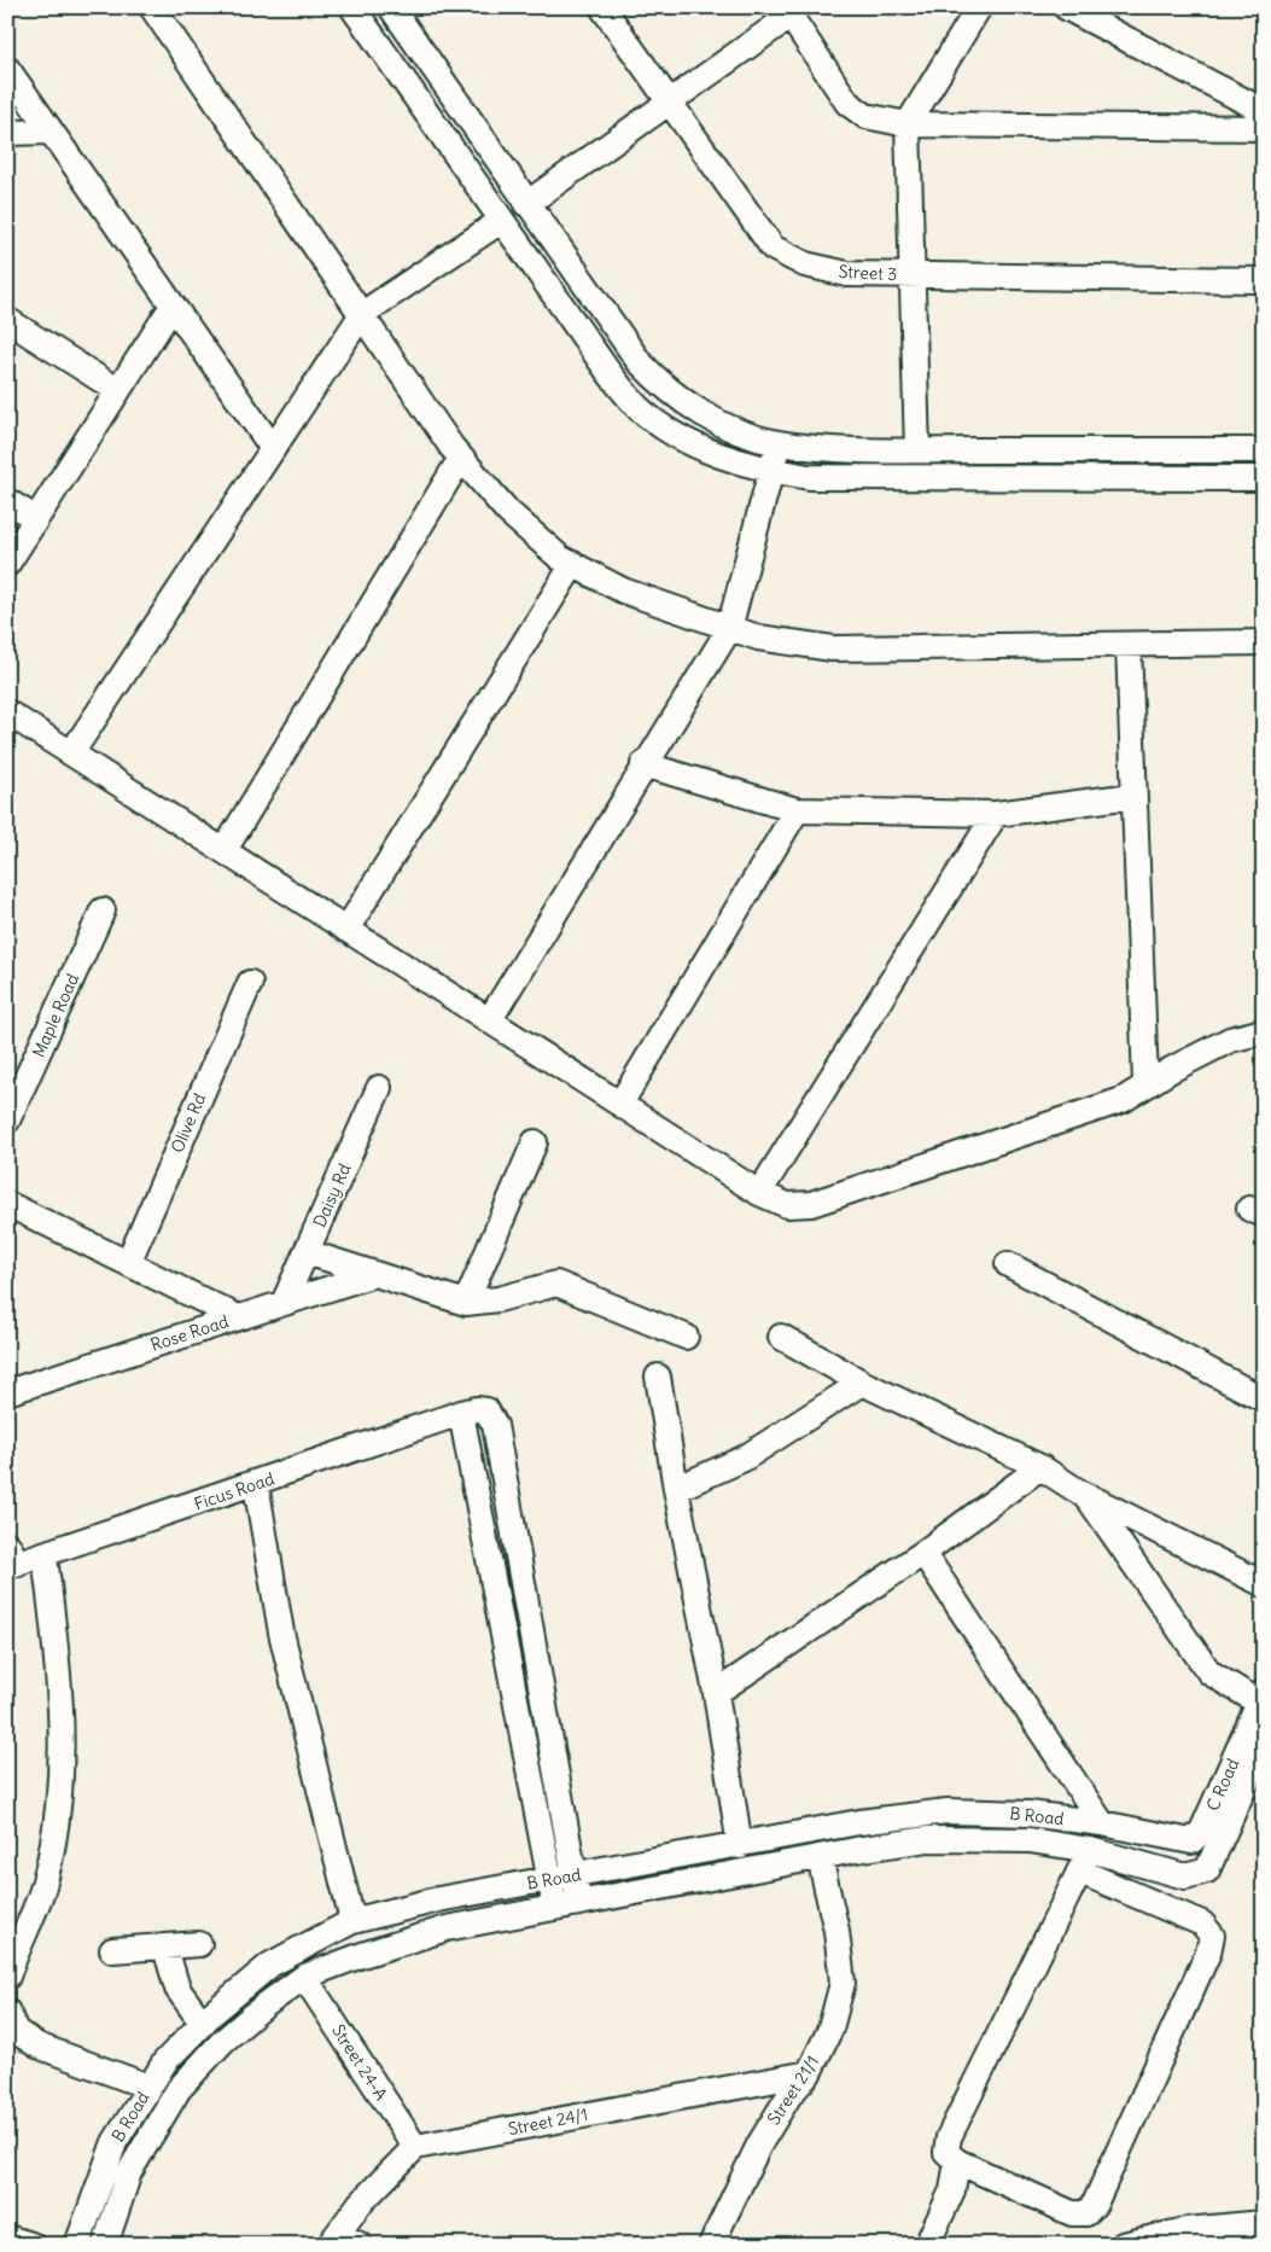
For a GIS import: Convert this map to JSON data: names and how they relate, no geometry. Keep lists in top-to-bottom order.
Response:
{
  "streets": {
    "street": [
      "Street 3",
      "Maple Road",
      "Olive Rd",
      "Daisy Rd",
      "Rose Road",
      "Ficus Road",
      "C Road",
      "B Road",
      "Street 24-A",
      "Street 21/1",
      "Street 24/1"
    ]
  },
  "crossings": [
    ["Daisy Rd", "Rose Road"],
    ["C Road", "B Road"],
    ["B Road", "Street 24-A"],
    ["B Road", "Street 21/1"],
    ["Street 24-A", "Street 24/1"],
    ["Street 21/1", "Street 24/1"]
  ]
}
